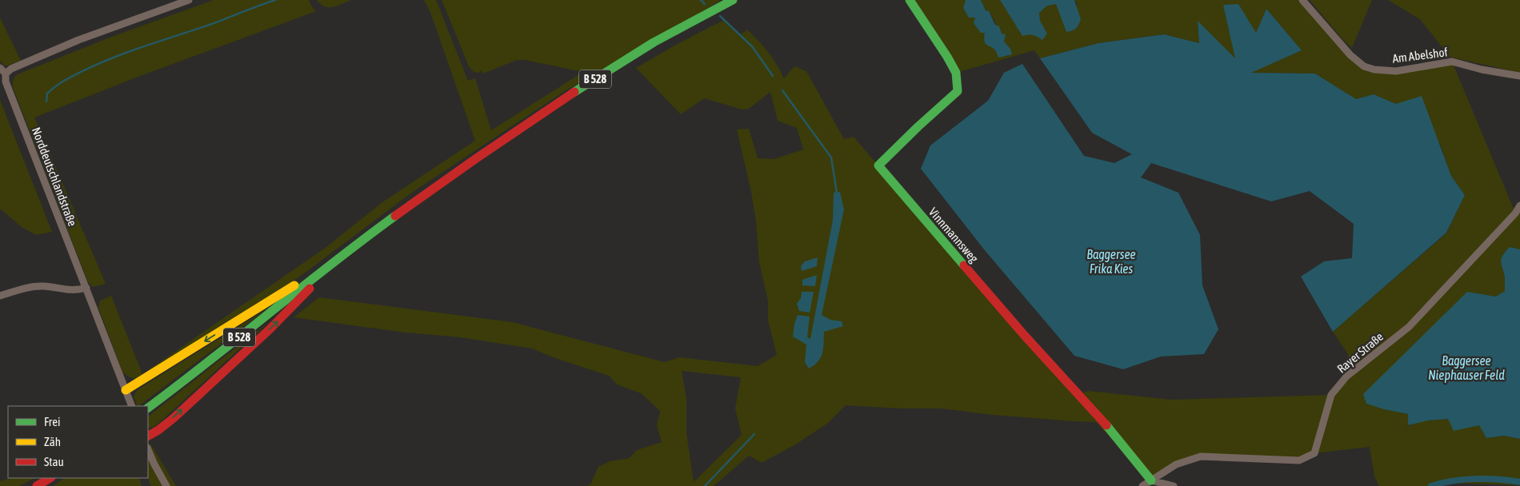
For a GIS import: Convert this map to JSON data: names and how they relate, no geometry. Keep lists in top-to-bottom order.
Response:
{
  "streets": {
    "main road": ["B 528", "Vinnmannsweg"],
    "street": ["Am Abelshof", "Norddeutschlandstraße", "Rayer Straße"]
  },
  "crossings": [
    ["Vinnmannsweg", "Rayer Straße"]
  ],
  "water": ["Baggersee Frika Kies", "Baggersee Niephauser Feld"],
  "legend": ["Frei", "Zäh", "Stau"]
}
